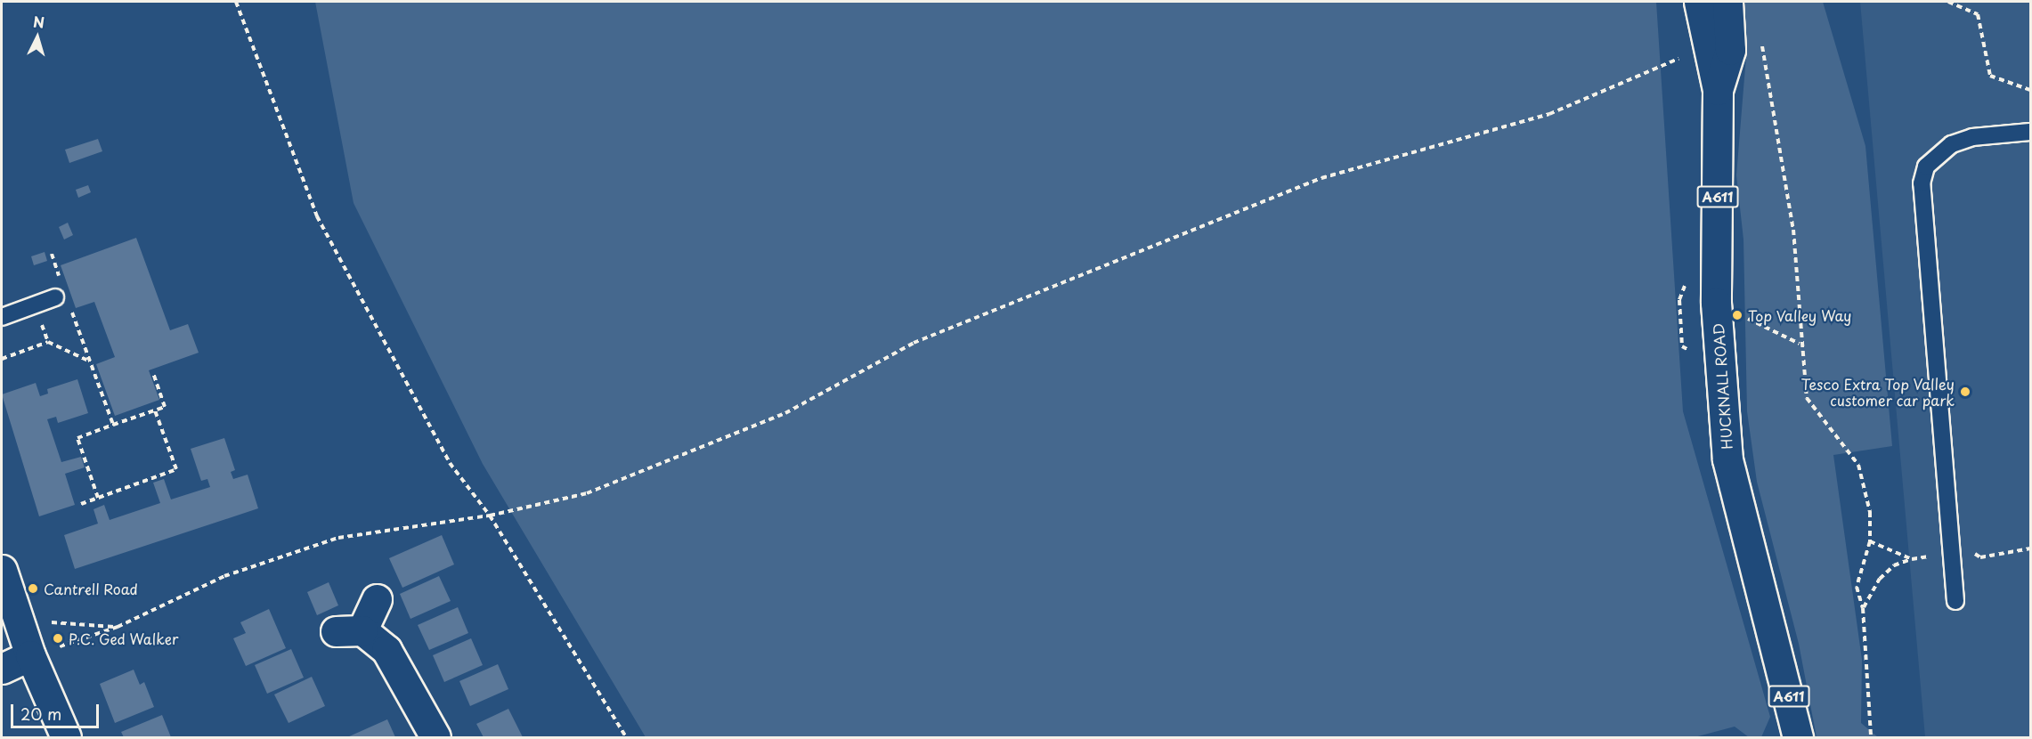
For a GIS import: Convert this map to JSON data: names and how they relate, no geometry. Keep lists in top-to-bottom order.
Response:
{
  "streets": {
    "main road": ["A611", "HUCKNALL ROAD"]
  },
  "places": [
    "Top Valley Way",
    "Tesco Extra Top Valley customer car park",
    "Cantrell Road",
    "P.C. Ged Walker"
  ],
  "scale_bar": "20 m",
  "north": "top"
}
